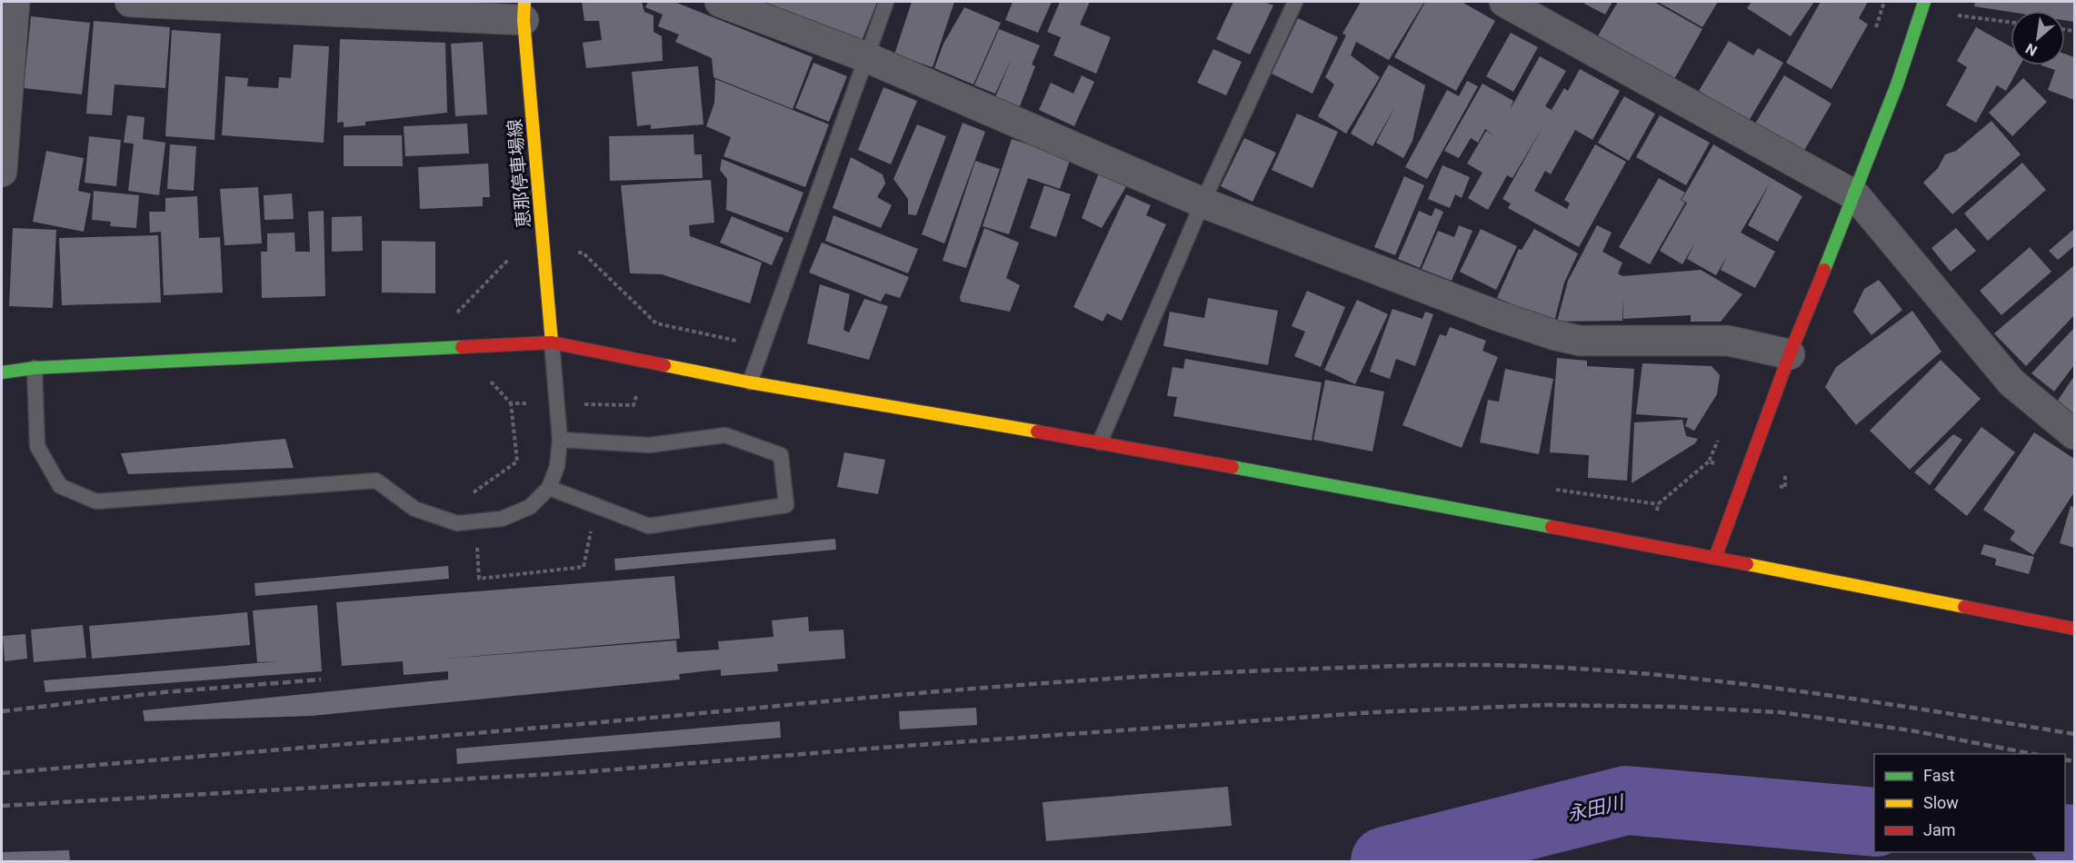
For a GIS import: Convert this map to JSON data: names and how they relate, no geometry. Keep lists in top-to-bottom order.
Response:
{
  "streets": {
    "street": ["恵那停車場線"]
  },
  "water": ["永田川"],
  "legend": ["Fast", "Slow", "Jam"],
  "north": "bottom left"
}
